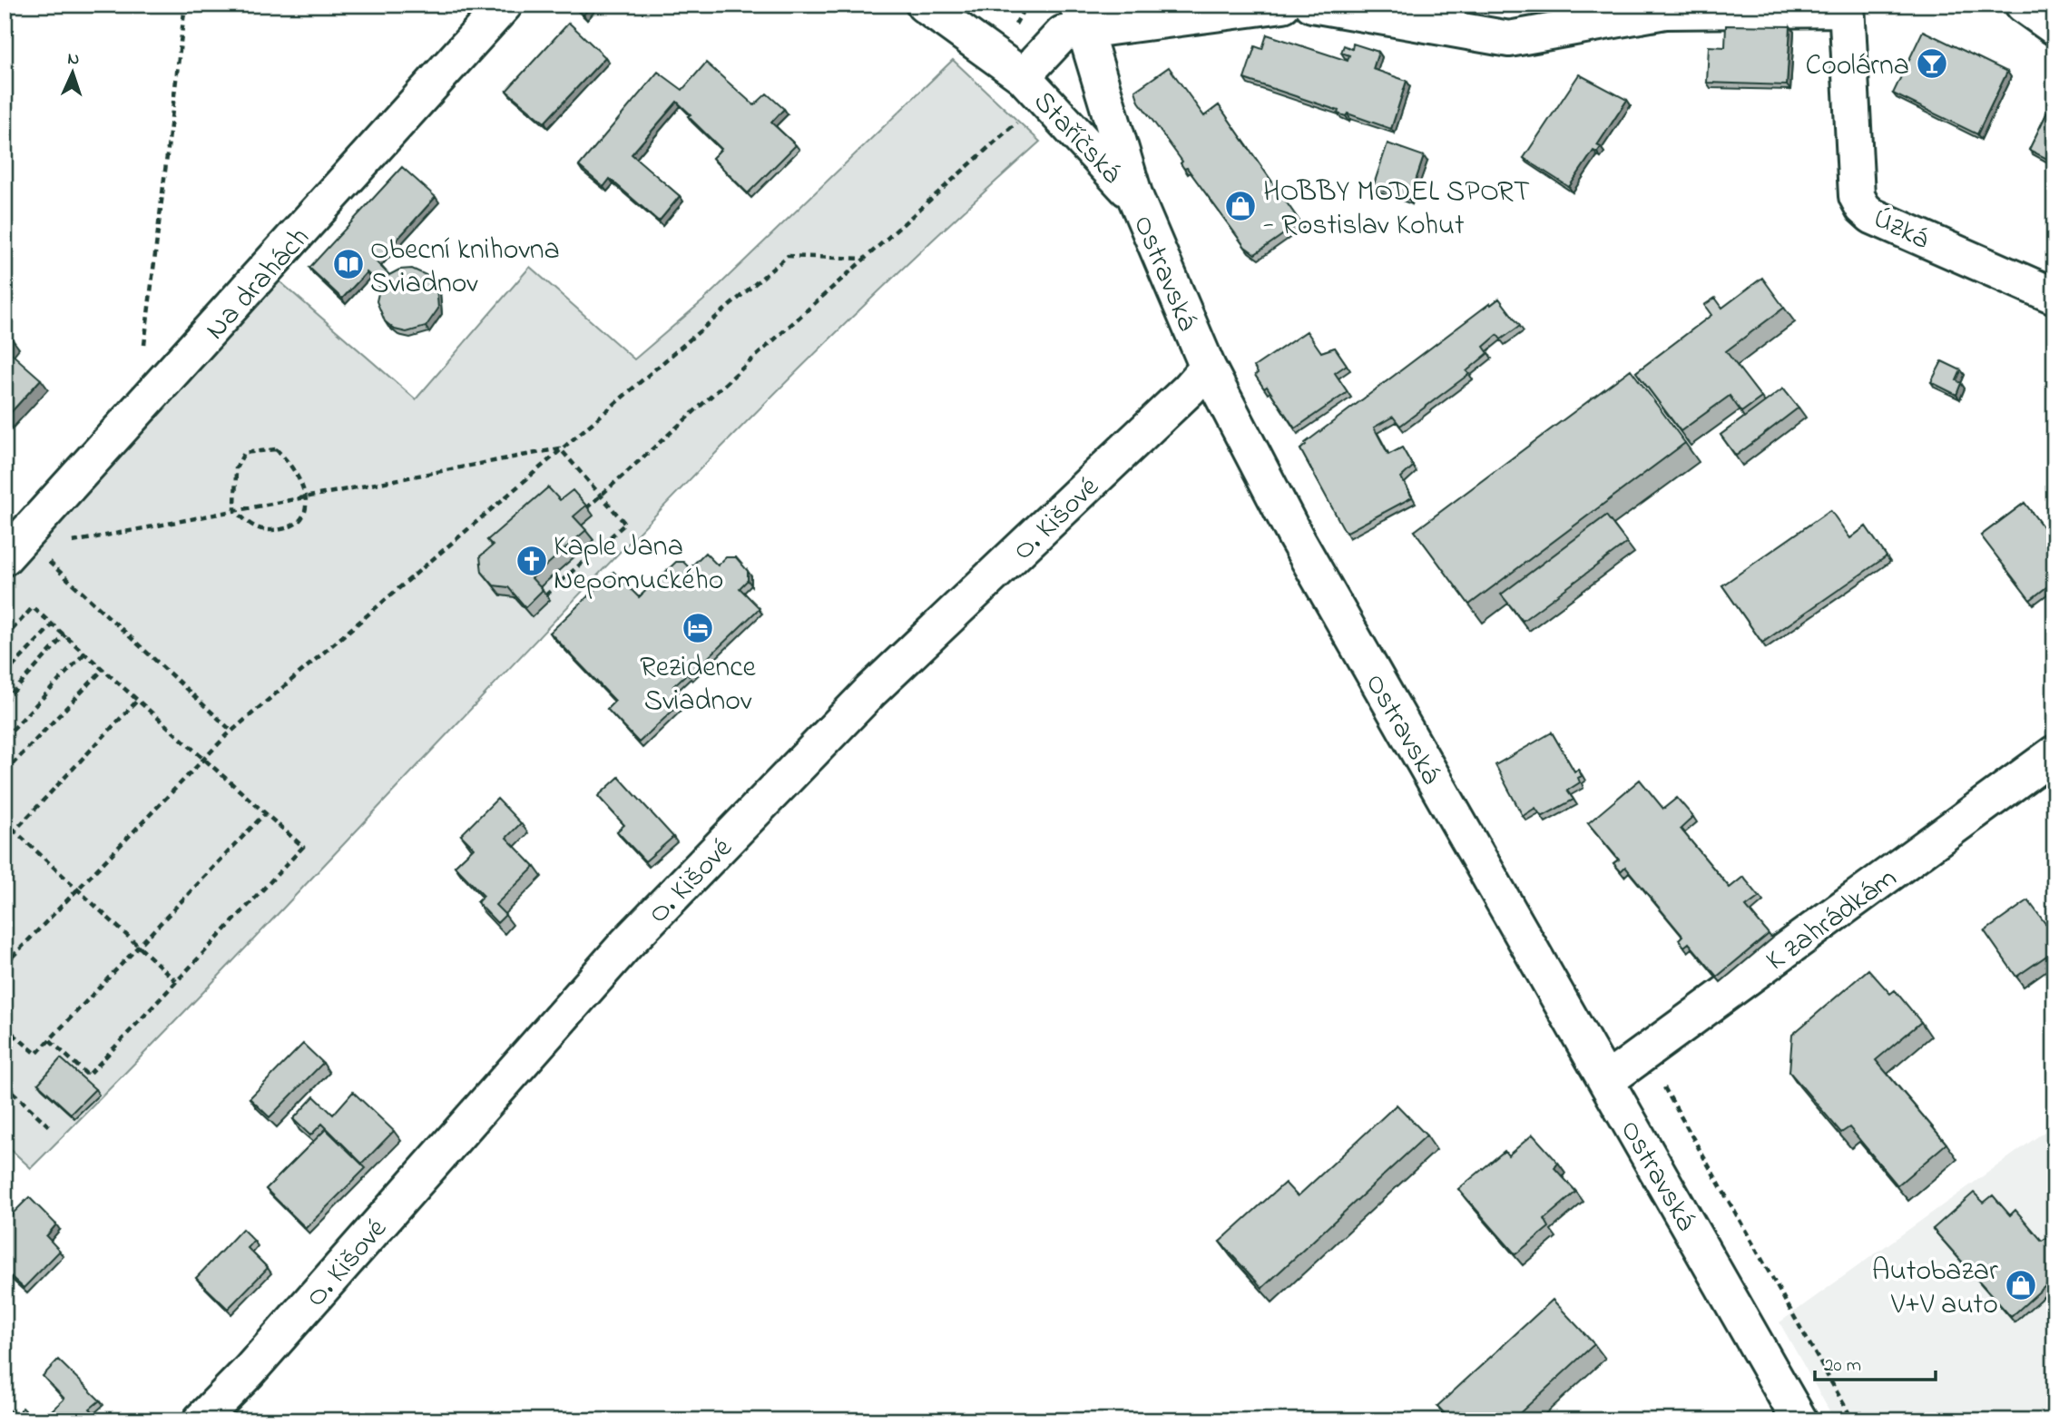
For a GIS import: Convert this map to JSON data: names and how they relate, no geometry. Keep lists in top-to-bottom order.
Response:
{
  "streets": {
    "street": [
      "Staříčská",
      "Úzká",
      "Ostravská",
      "Na drahách",
      "O. Kišové",
      "K zahrádkám"
    ]
  },
  "crossings": [
    ["Staříčská", "Ostravská"],
    ["Ostravská", "O. Kišové"],
    ["Ostravská", "K zahrádkám"]
  ],
  "places": {
    "bar": ["Coolárna"],
    "shop": ["HOBBY MODEL SPORT - Rostislav Kohut", "Autobazar V+V auto"],
    "library": ["Obecní knihovna Sviadnov"],
    "church": ["Kaple Jana Nepomuckého"],
    "hotel": ["Rezidence Sviadnov"]
  },
  "scale_bar": "20 m",
  "north": "top"
}
